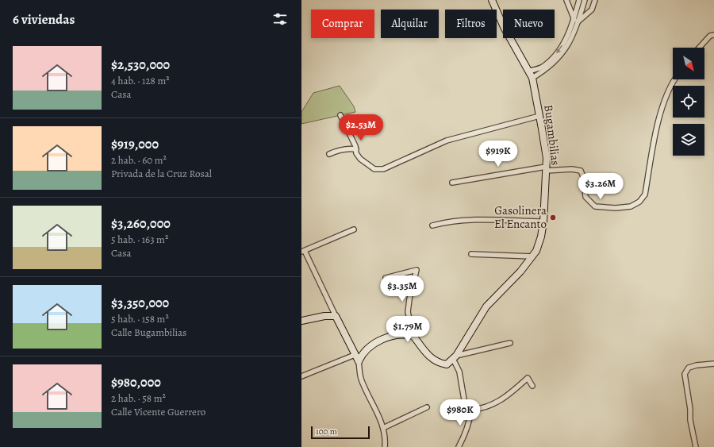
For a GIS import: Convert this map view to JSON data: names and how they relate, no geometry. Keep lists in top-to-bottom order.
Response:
{
  "streets": {
    "main road": ["Bugambilias"]
  },
  "places": ["Gasolinera El Encanto"],
  "scale_bar": "100 m",
  "north": "bottom right",
  "page": {
    "heading": "6 viviendas",
    "chip": [
      "Comprar",
      "Alquilar",
      "Filtros",
      "Nuevo"
    ],
    "list": [
      {
        "name": "$2,530,000",
        "note": "4 hab. · 128 m² · Casa"
      },
      {
        "name": "$919,000",
        "note": "2 hab. · 60 m² · Privada de la Cruz Rosal"
      },
      {
        "name": "$3,260,000",
        "note": "5 hab. · 163 m² · Casa"
      },
      {
        "name": "$3,350,000",
        "note": "5 hab. · 158 m² · Calle Bugambilias"
      },
      {
        "name": "$980,000",
        "note": "2 hab. · 58 m² · Calle Vicente Guerrero"
      }
    ],
    "price": [
      "$2.53M",
      "$919K",
      "$3.26M",
      "$3.35M",
      "$1.79M",
      "$980K"
    ],
    "scale": "100 m"
  }
}
